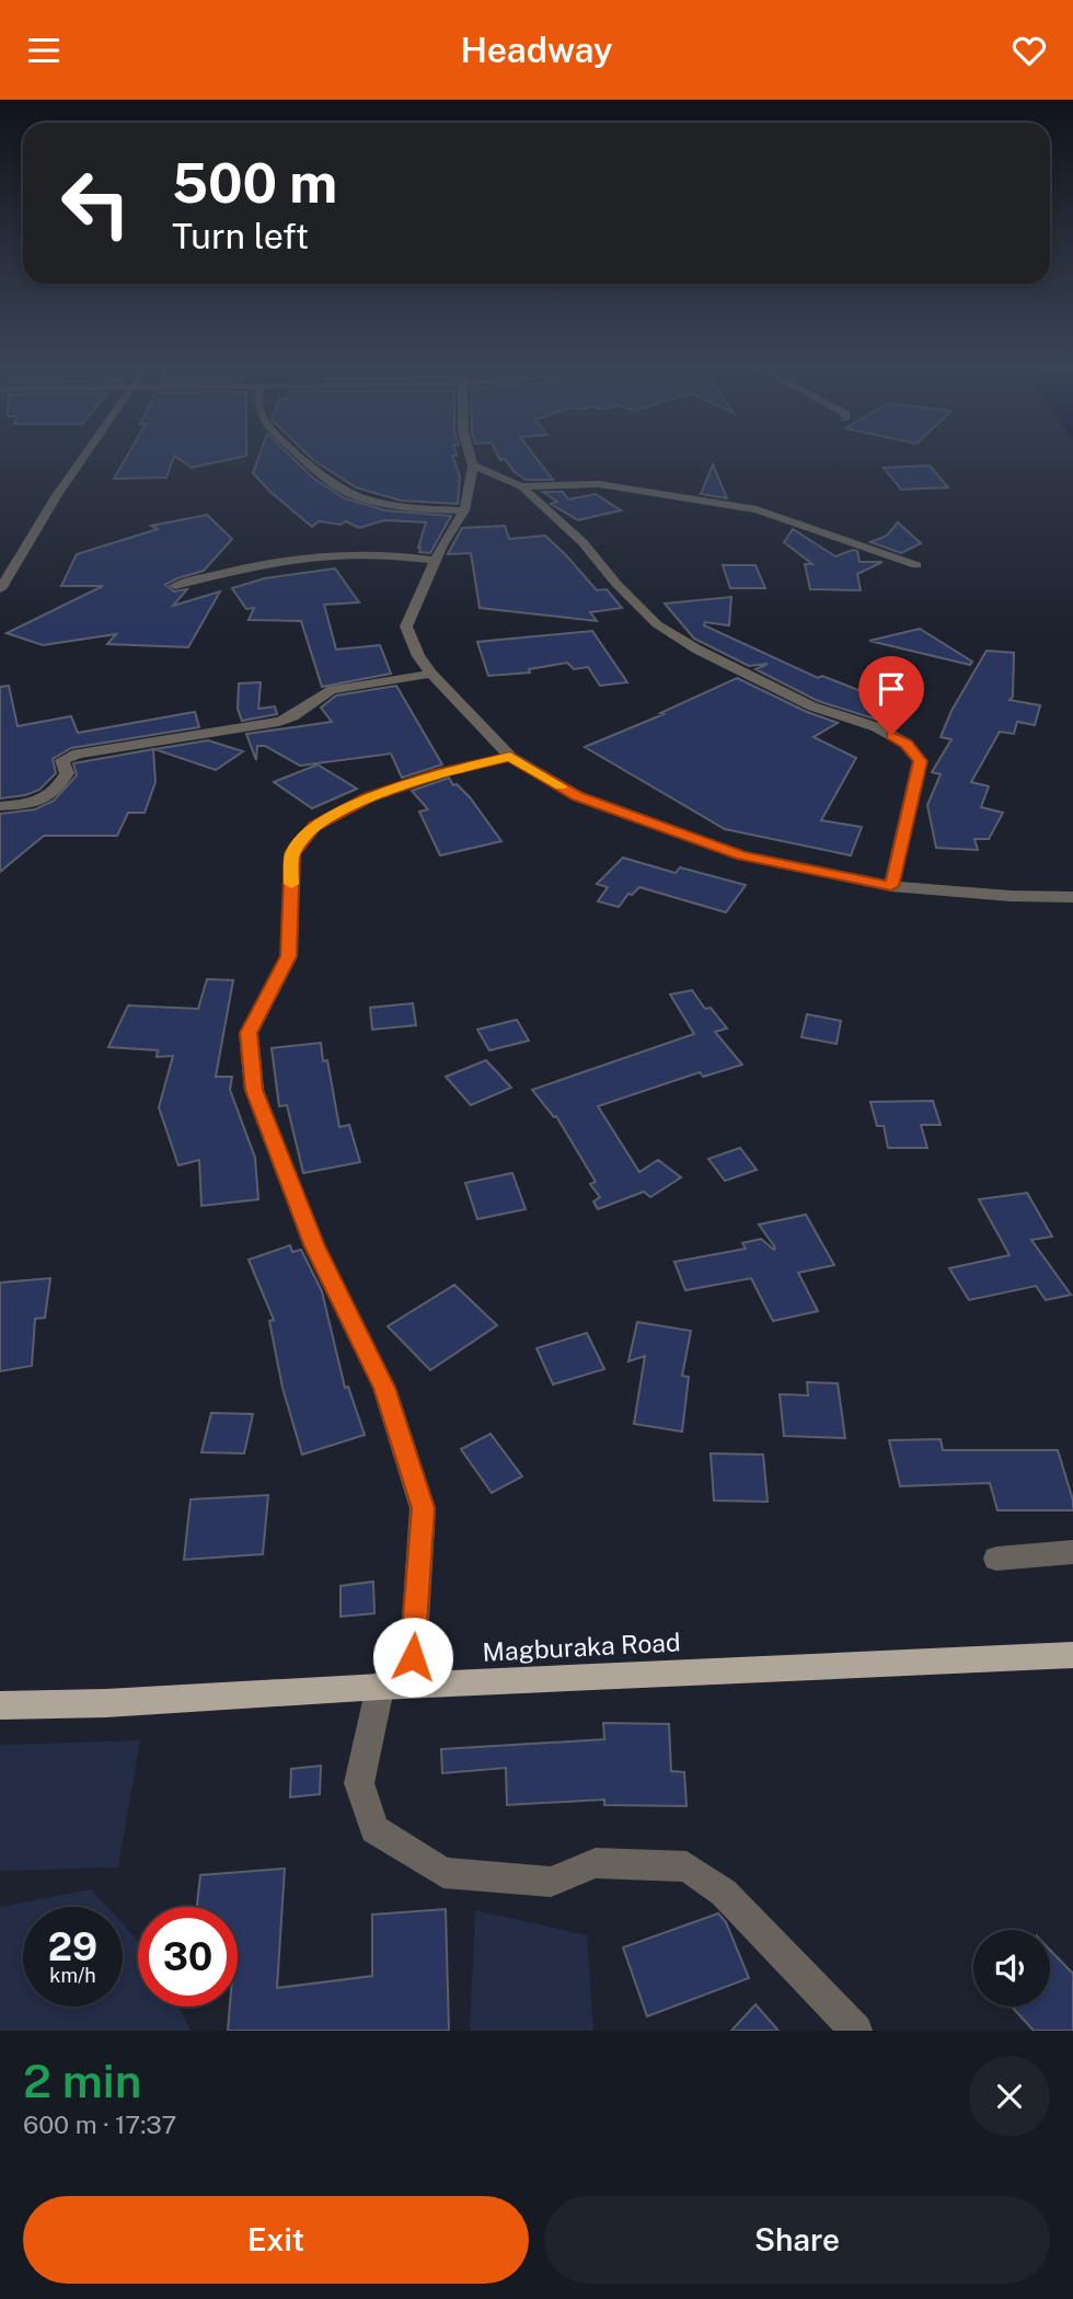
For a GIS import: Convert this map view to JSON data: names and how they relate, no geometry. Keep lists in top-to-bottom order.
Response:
{
  "streets": {
    "main road": ["Magburaka Road"]
  },
  "page": {
    "header": "Headway",
    "turn": ["500 m", "Turn left"],
    "speed": "29 km/h",
    "limit": "30",
    "heading": ["2 min", "600 m · 17:37"],
    "buttons": ["Exit", "Share"]
  }
}
